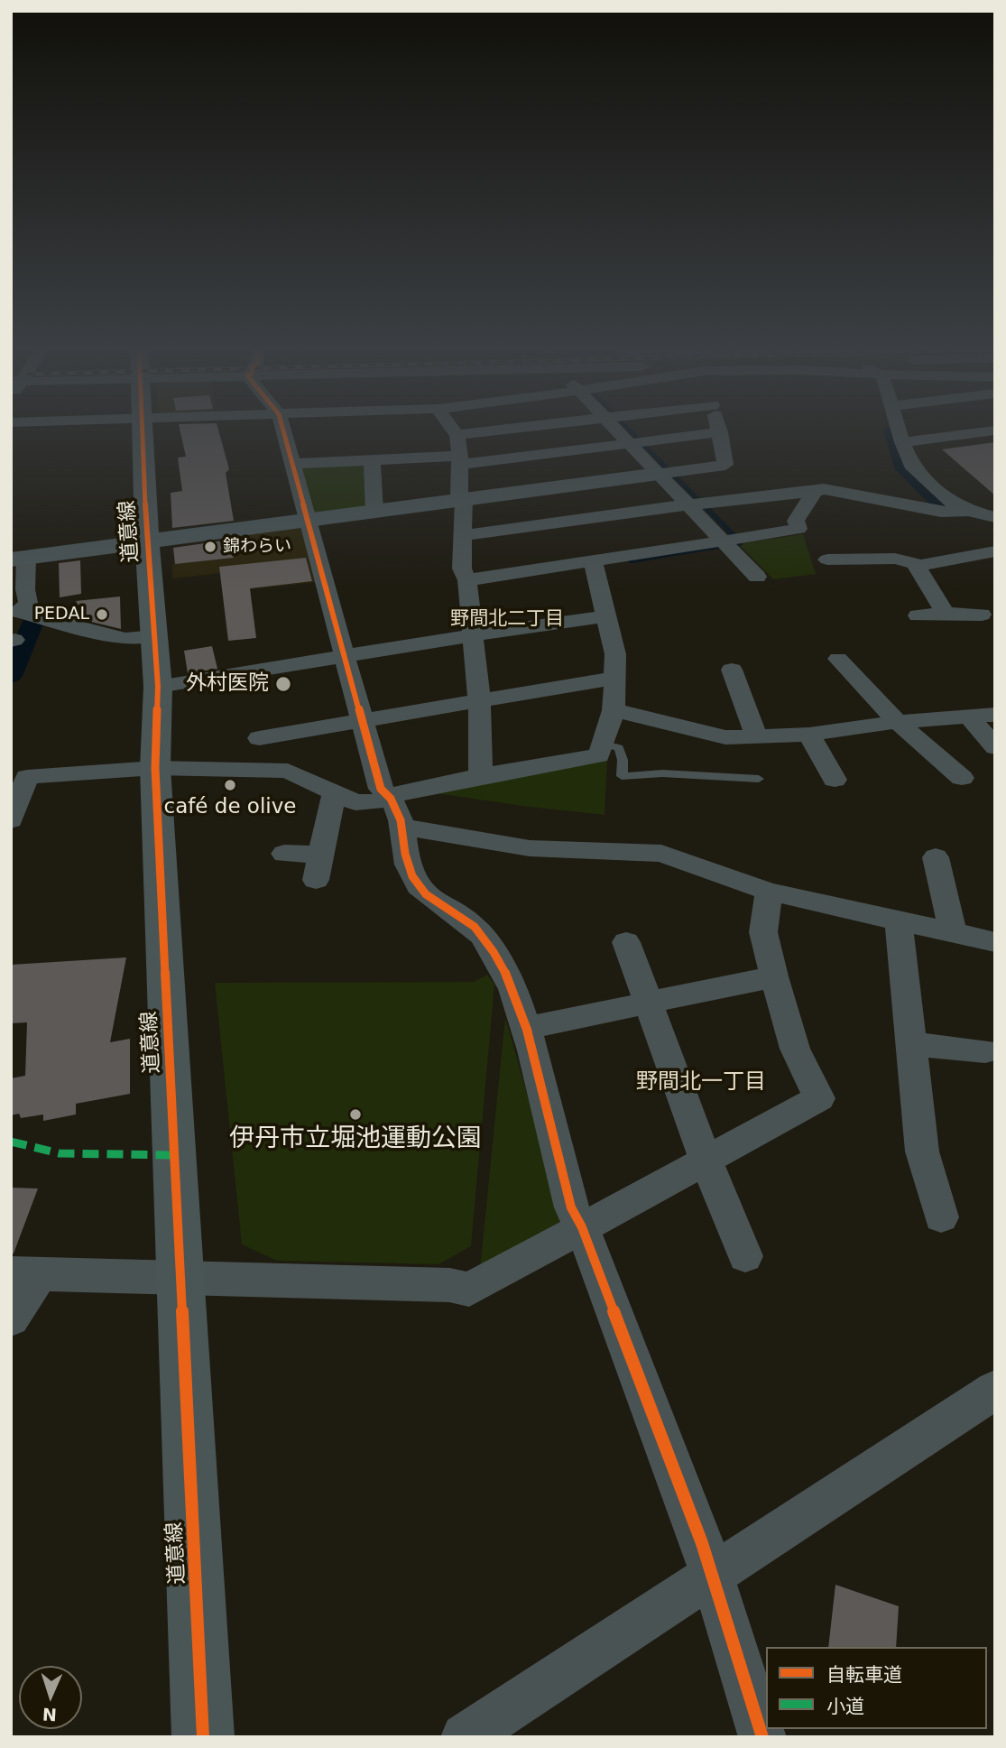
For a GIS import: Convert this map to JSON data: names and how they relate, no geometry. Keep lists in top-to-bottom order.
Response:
{
  "streets": {
    "street": ["道意線"]
  },
  "districts": ["野間北二丁目", "野間北一丁目"],
  "places": [
    "錦わらい",
    "PEDAL",
    "外村医院",
    "café de olive",
    "伊丹市立堀池運動公園"
  ],
  "legend": ["自転車道", "小道"],
  "north": "bottom"
}
